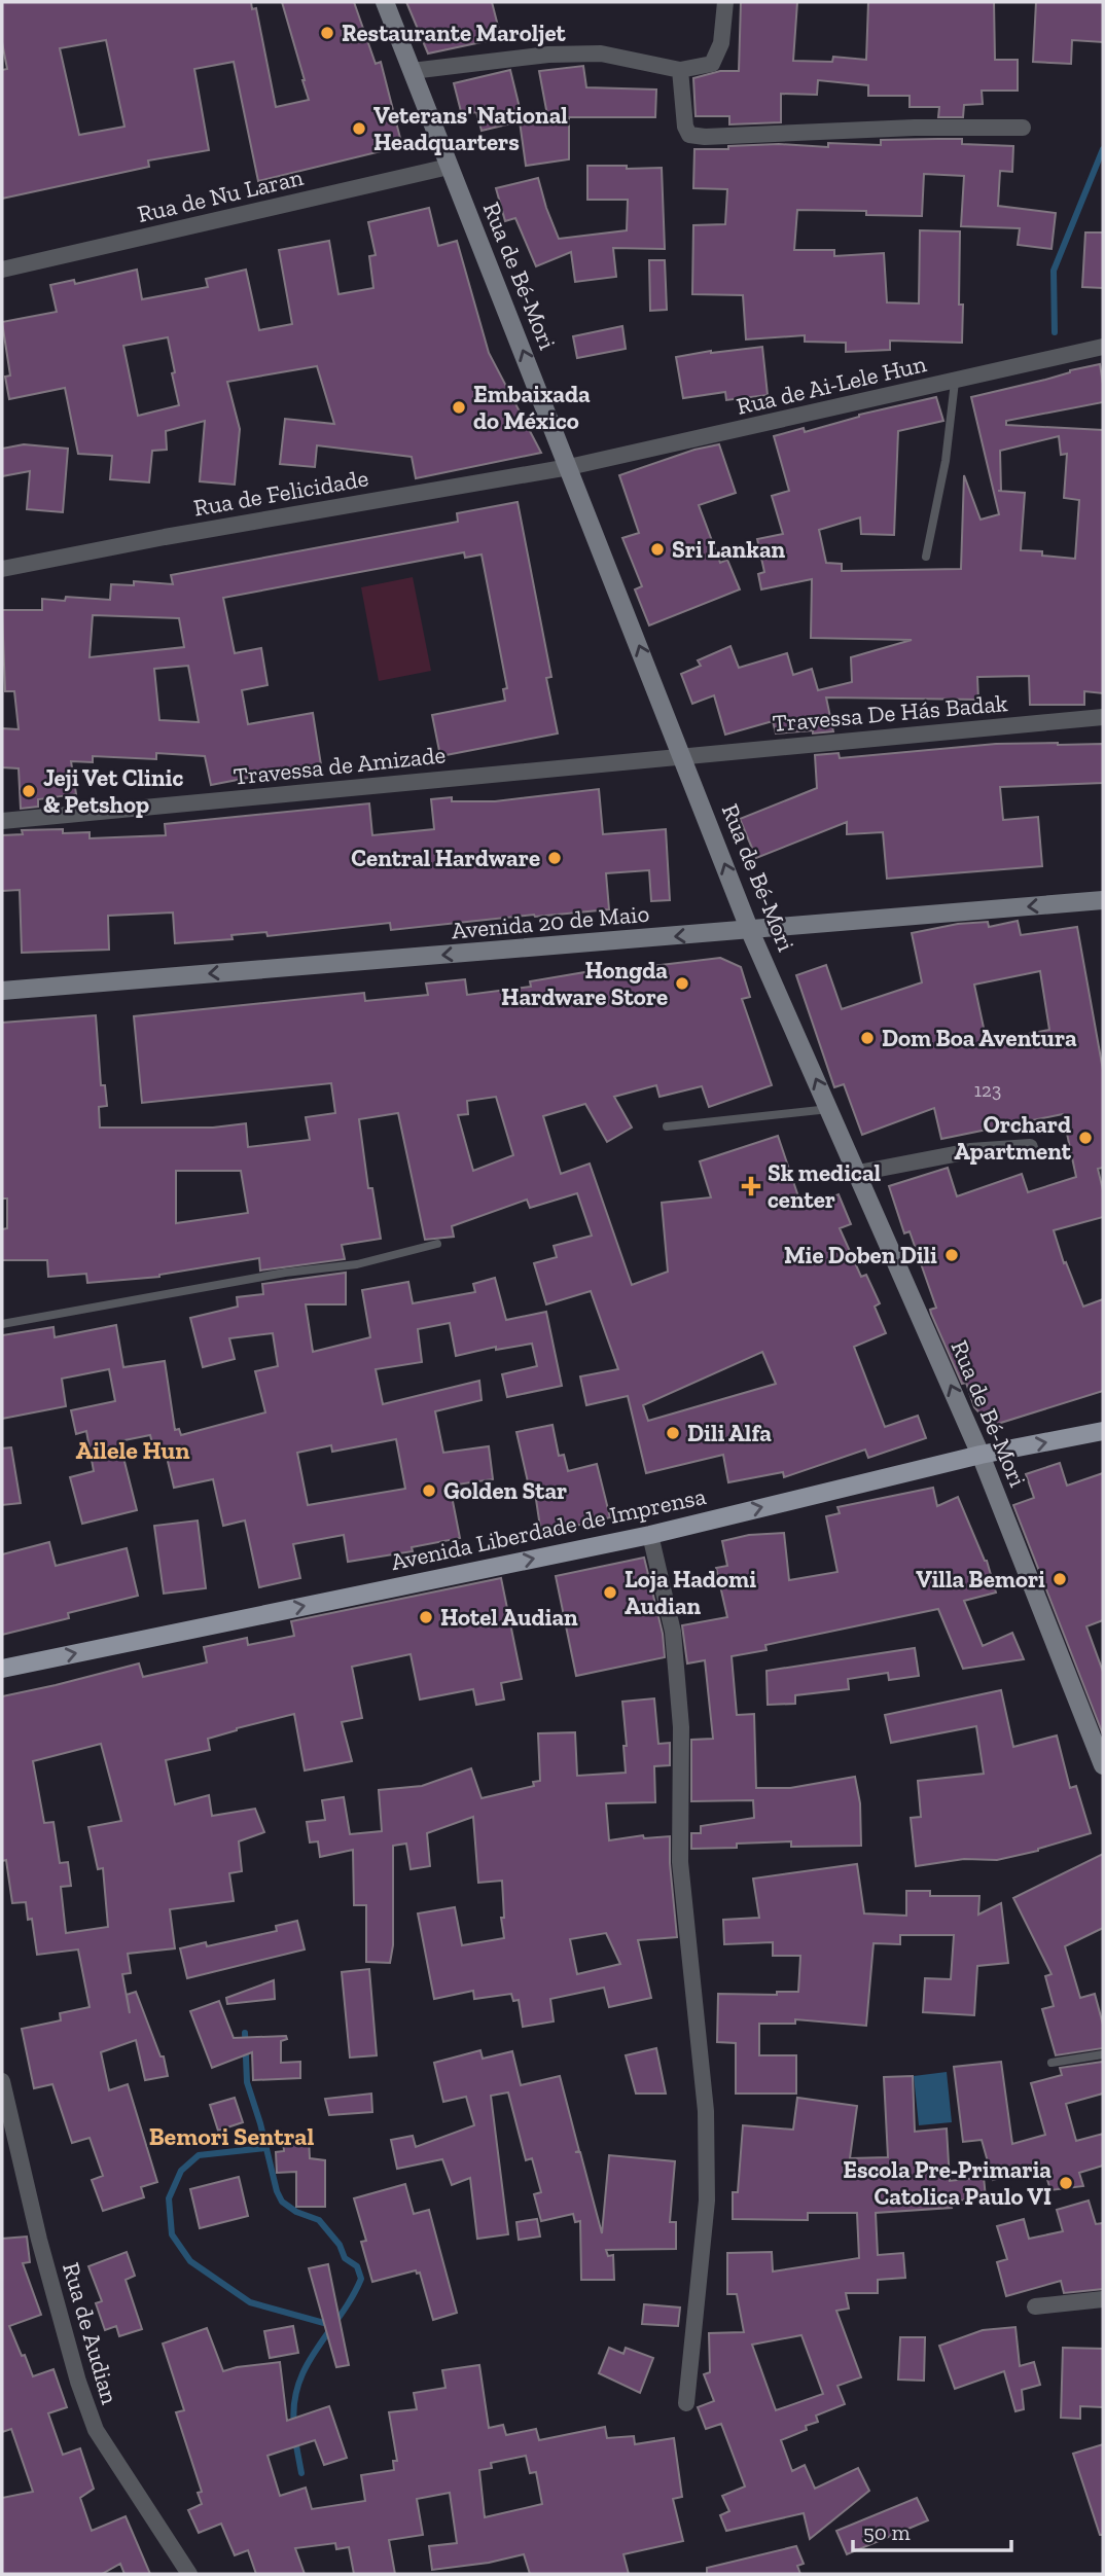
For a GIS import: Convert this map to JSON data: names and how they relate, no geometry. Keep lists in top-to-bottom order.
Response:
{
  "streets": {
    "main road": ["Rua de Bé-Mori", "Avenida 20 de Maio", "Avenida Liberdade de Imprensa"],
    "street": [
      "Rua de Nu Laran",
      "Rua de Ai-Lele Hun",
      "Rua de Felicidade",
      "Travessa De Hás Badak",
      "Travessa de Amizade",
      "Rua de Audian"
    ]
  },
  "crossings": [
    ["Rua de Nu Laran", "Rua de Bé-Mori"],
    ["Rua de Bé-Mori", "Rua de Ai-Lele Hun"],
    ["Rua de Bé-Mori", "Rua de Felicidade"],
    ["Rua de Bé-Mori", "Travessa De Hás Badak"],
    ["Rua de Bé-Mori", "Travessa de Amizade"],
    ["Rua de Bé-Mori", "Avenida 20 de Maio"],
    ["Rua de Bé-Mori", "Avenida Liberdade de Imprensa"],
    ["Rua de Ai-Lele Hun", "Rua de Felicidade"],
    ["Travessa De Hás Badak", "Travessa de Amizade"]
  ],
  "one_way": ["Rua de Bé-Mori", "Avenida 20 de Maio", "Avenida Liberdade de Imprensa"],
  "districts": ["Ailele Hun", "Bemori Sentral"],
  "places": {
    "other": [
      "Restaurante Maroljet",
      "Veterans' National Headquarters",
      "Embaixada do México",
      "Sri Lankan",
      "Jeji Vet Clinic & Petshop",
      "Central Hardware",
      "Hongda Hardware Store",
      "Dom Boa Aventura",
      "Orchard Apartment",
      "Mie Doben Dili",
      "Dili Alfa",
      "Golden Star",
      "Villa Bemori",
      "Loja Hadomi Audian",
      "Hotel Audian",
      "Escola Pre-Primaria Catolica Paulo VI"
    ],
    "health": ["Sk medical center"]
  },
  "house_numbers": ["123"],
  "scale_bar": "50 m"
}
